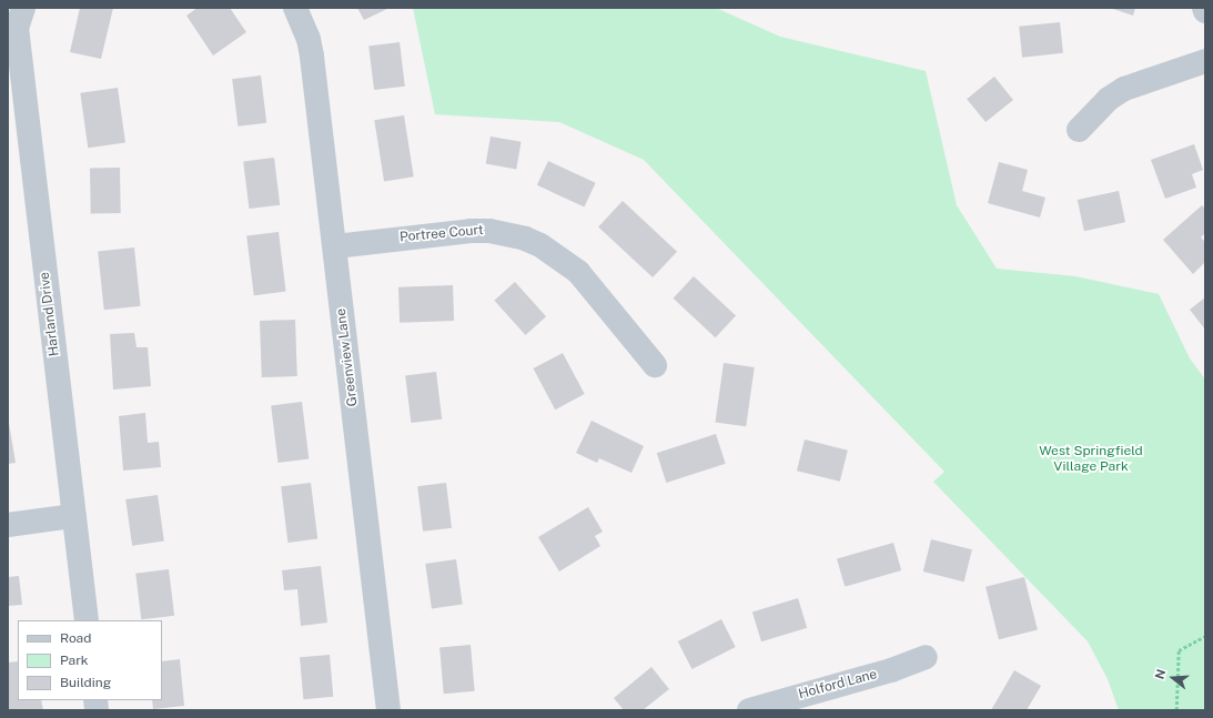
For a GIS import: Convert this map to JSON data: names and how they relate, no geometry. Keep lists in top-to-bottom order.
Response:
{
  "streets": {
    "street": [
      "Portree Court",
      "Harland Drive",
      "Greenview Lane",
      "Holford Lane"
    ]
  },
  "crossings": [
    ["Portree Court", "Greenview Lane"]
  ],
  "parks": ["West Springfield Village Park"],
  "legend": ["Road", "Park", "Building"],
  "north": "left"
}
